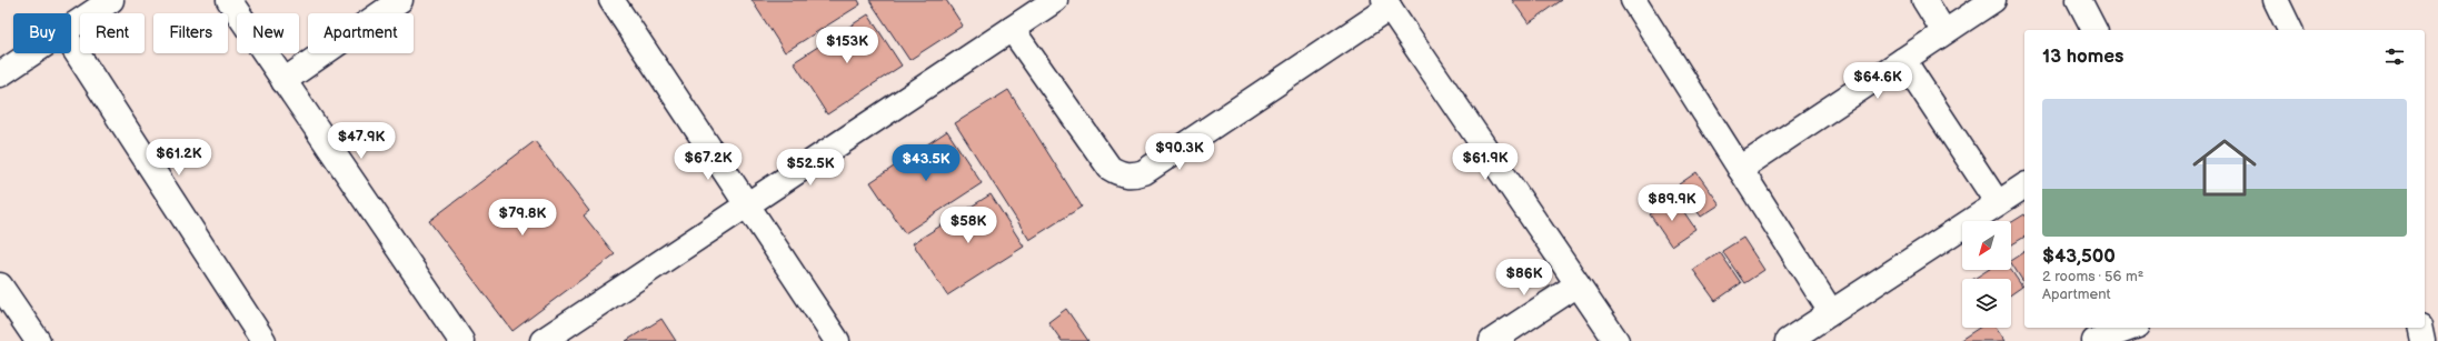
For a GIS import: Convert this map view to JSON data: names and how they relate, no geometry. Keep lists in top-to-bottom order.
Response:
{
  "north": "bottom left",
  "page": {
    "chip": [
      "Buy",
      "Rent",
      "Filters",
      "New",
      "Apartment"
    ],
    "price": [
      "$153K",
      "$64.6K",
      "$47.9K",
      "$90.3K",
      "$61.2K",
      "$67.2K",
      "$61.9K",
      "$43.5K",
      "$52.5K",
      "$89.9K",
      "$79.8K",
      "$58K",
      "$86K"
    ],
    "heading": "13 homes",
    "list": [
      {
        "name": "$43,500",
        "note": "2 rooms · 56 m² · Apartment"
      }
    ]
  }
}
